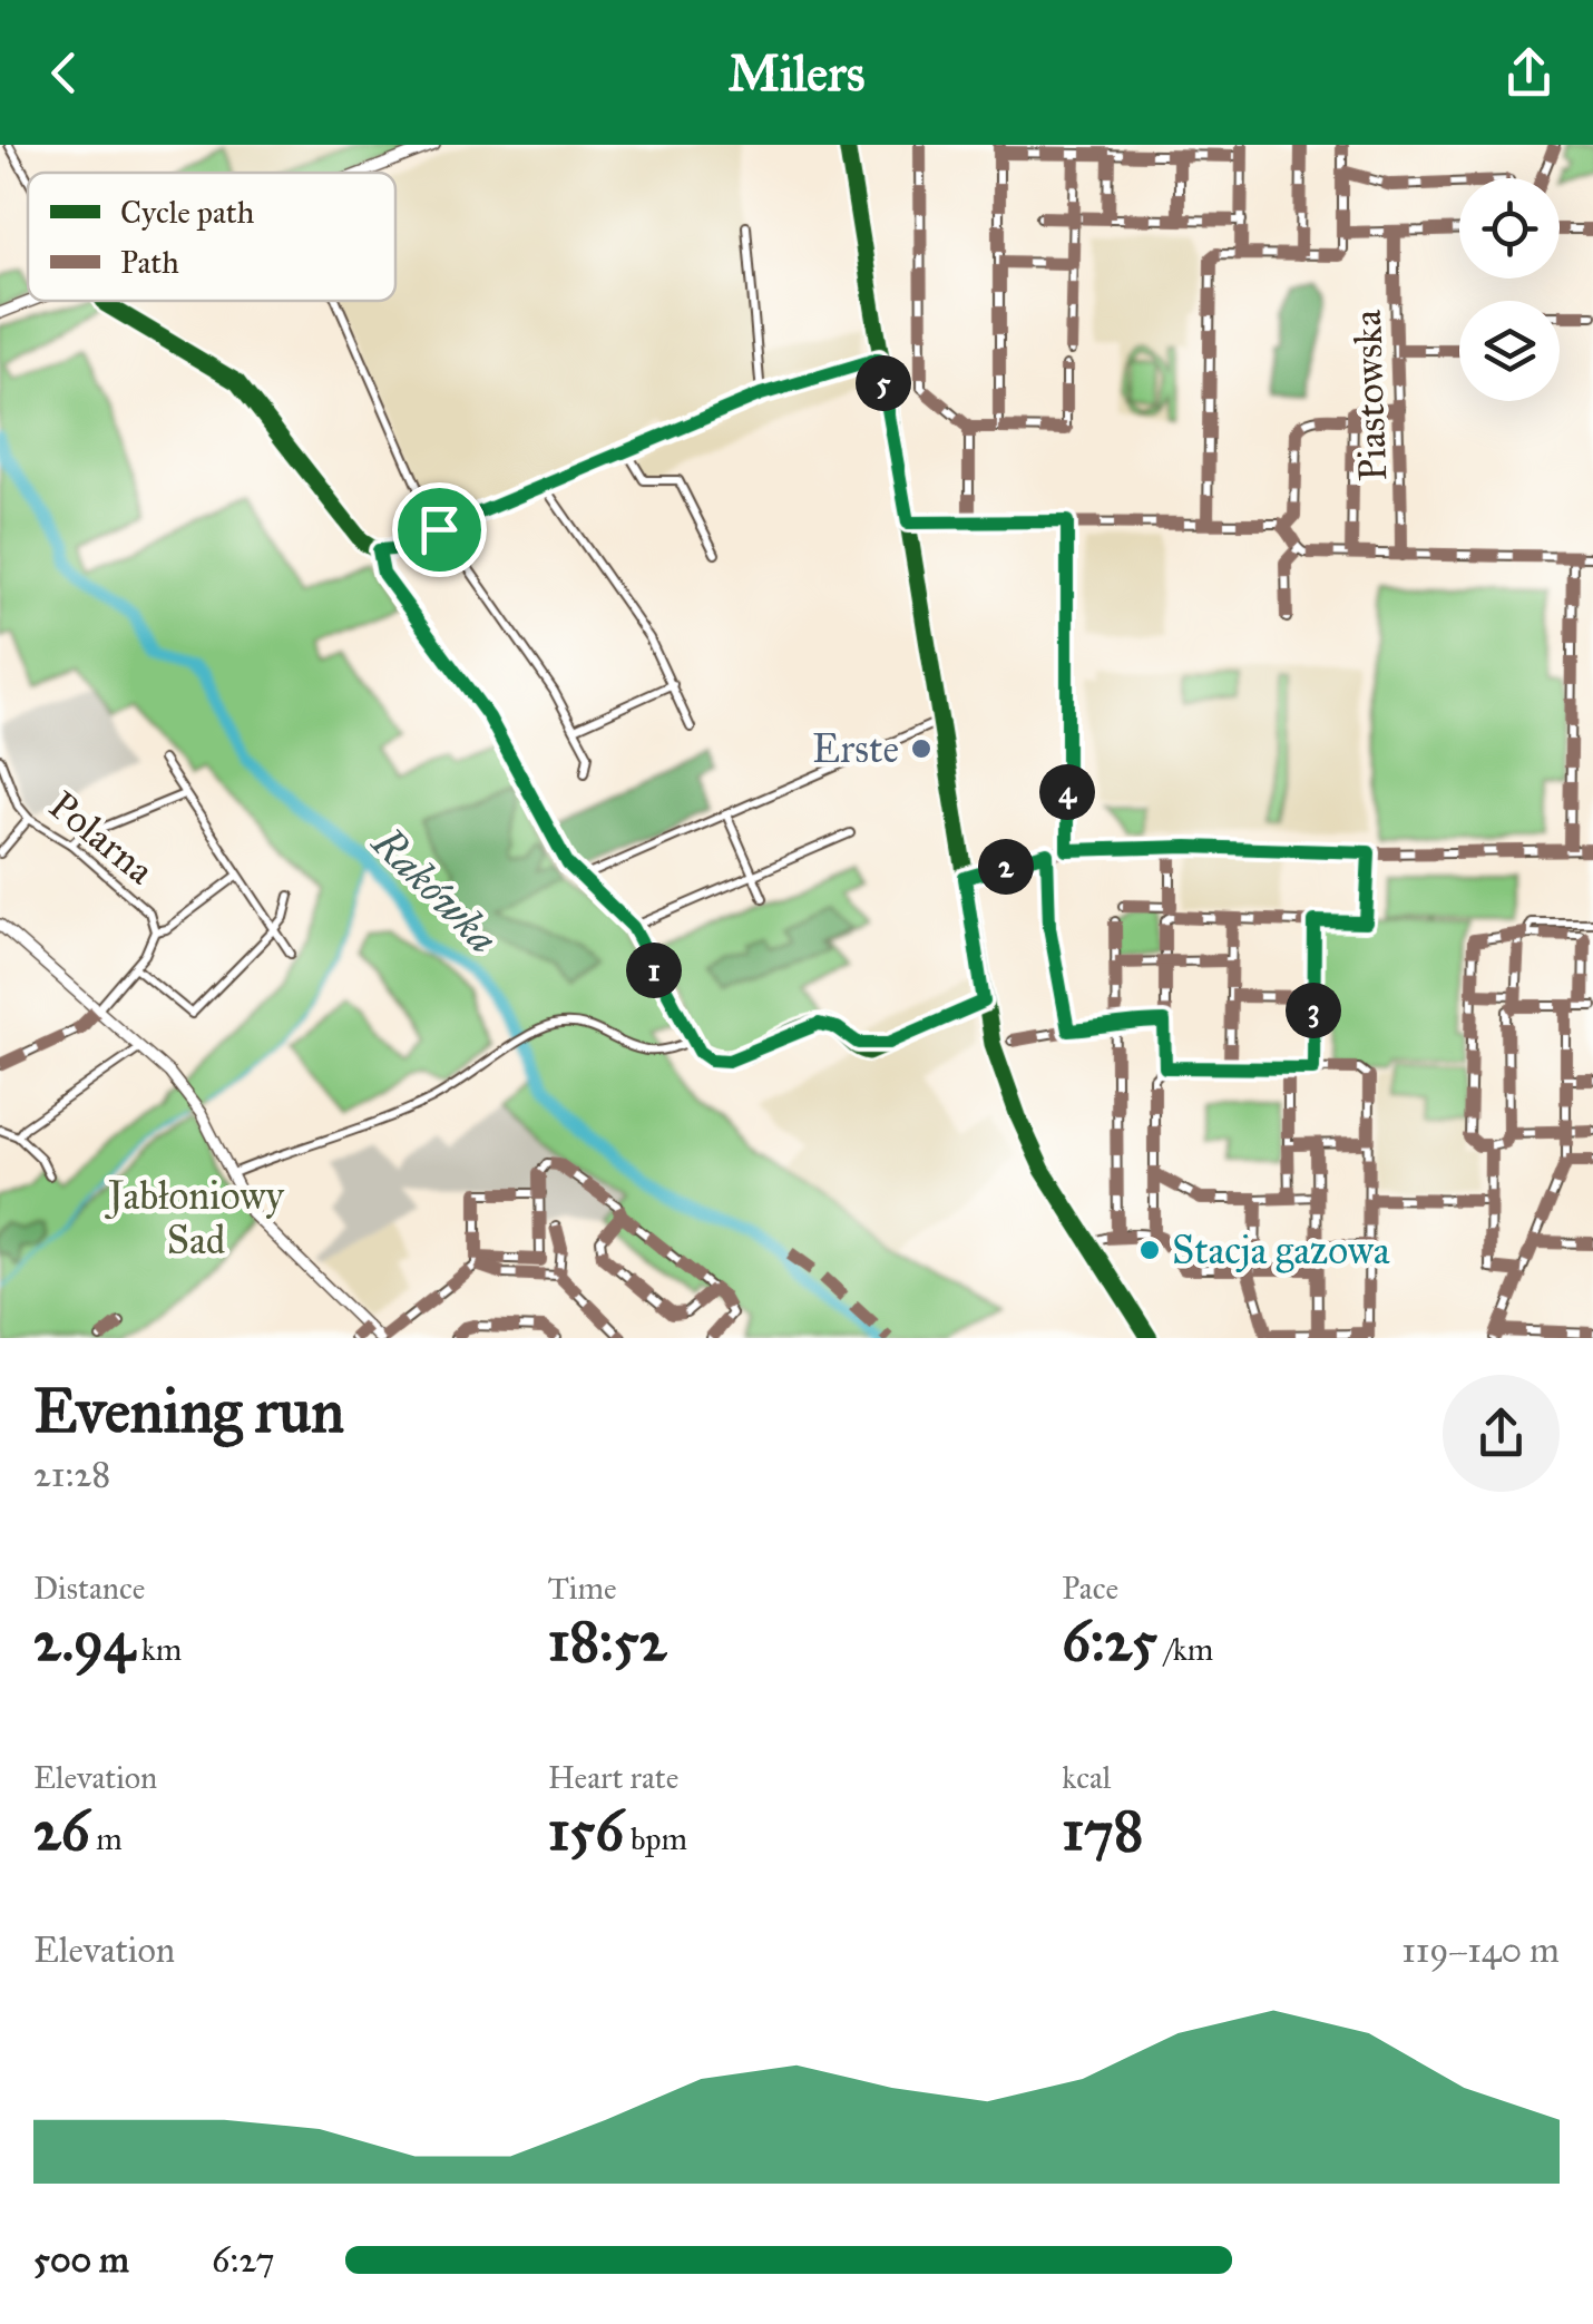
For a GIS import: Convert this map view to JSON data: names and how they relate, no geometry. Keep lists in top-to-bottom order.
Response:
{
  "streets": {
    "street": ["Piastowska", "Polarna"]
  },
  "water": ["Rakówka"],
  "parks": ["Jabłoniowy Sad"],
  "places": ["Erste", "Stacja gazowa"],
  "legend": ["Cycle path", "Path"],
  "page": {
    "header": "Milers",
    "pins": [
      "5",
      "4",
      "2",
      "1",
      "3"
    ],
    "heading": ["Evening run", "21:28"],
    "stats": [
      ["Distance", "2.94 km"],
      ["Time", "18:52"],
      ["Pace", "6:25 /km"],
      ["Elevation", "26 m"],
      ["Heart rate", "156 bpm"],
      ["kcal", "178"]
    ],
    "chart": ["Elevation", "119–140 m"],
    "list": [
      {
        "name": "500 m",
        "note": "6:27"
      }
    ]
  }
}
